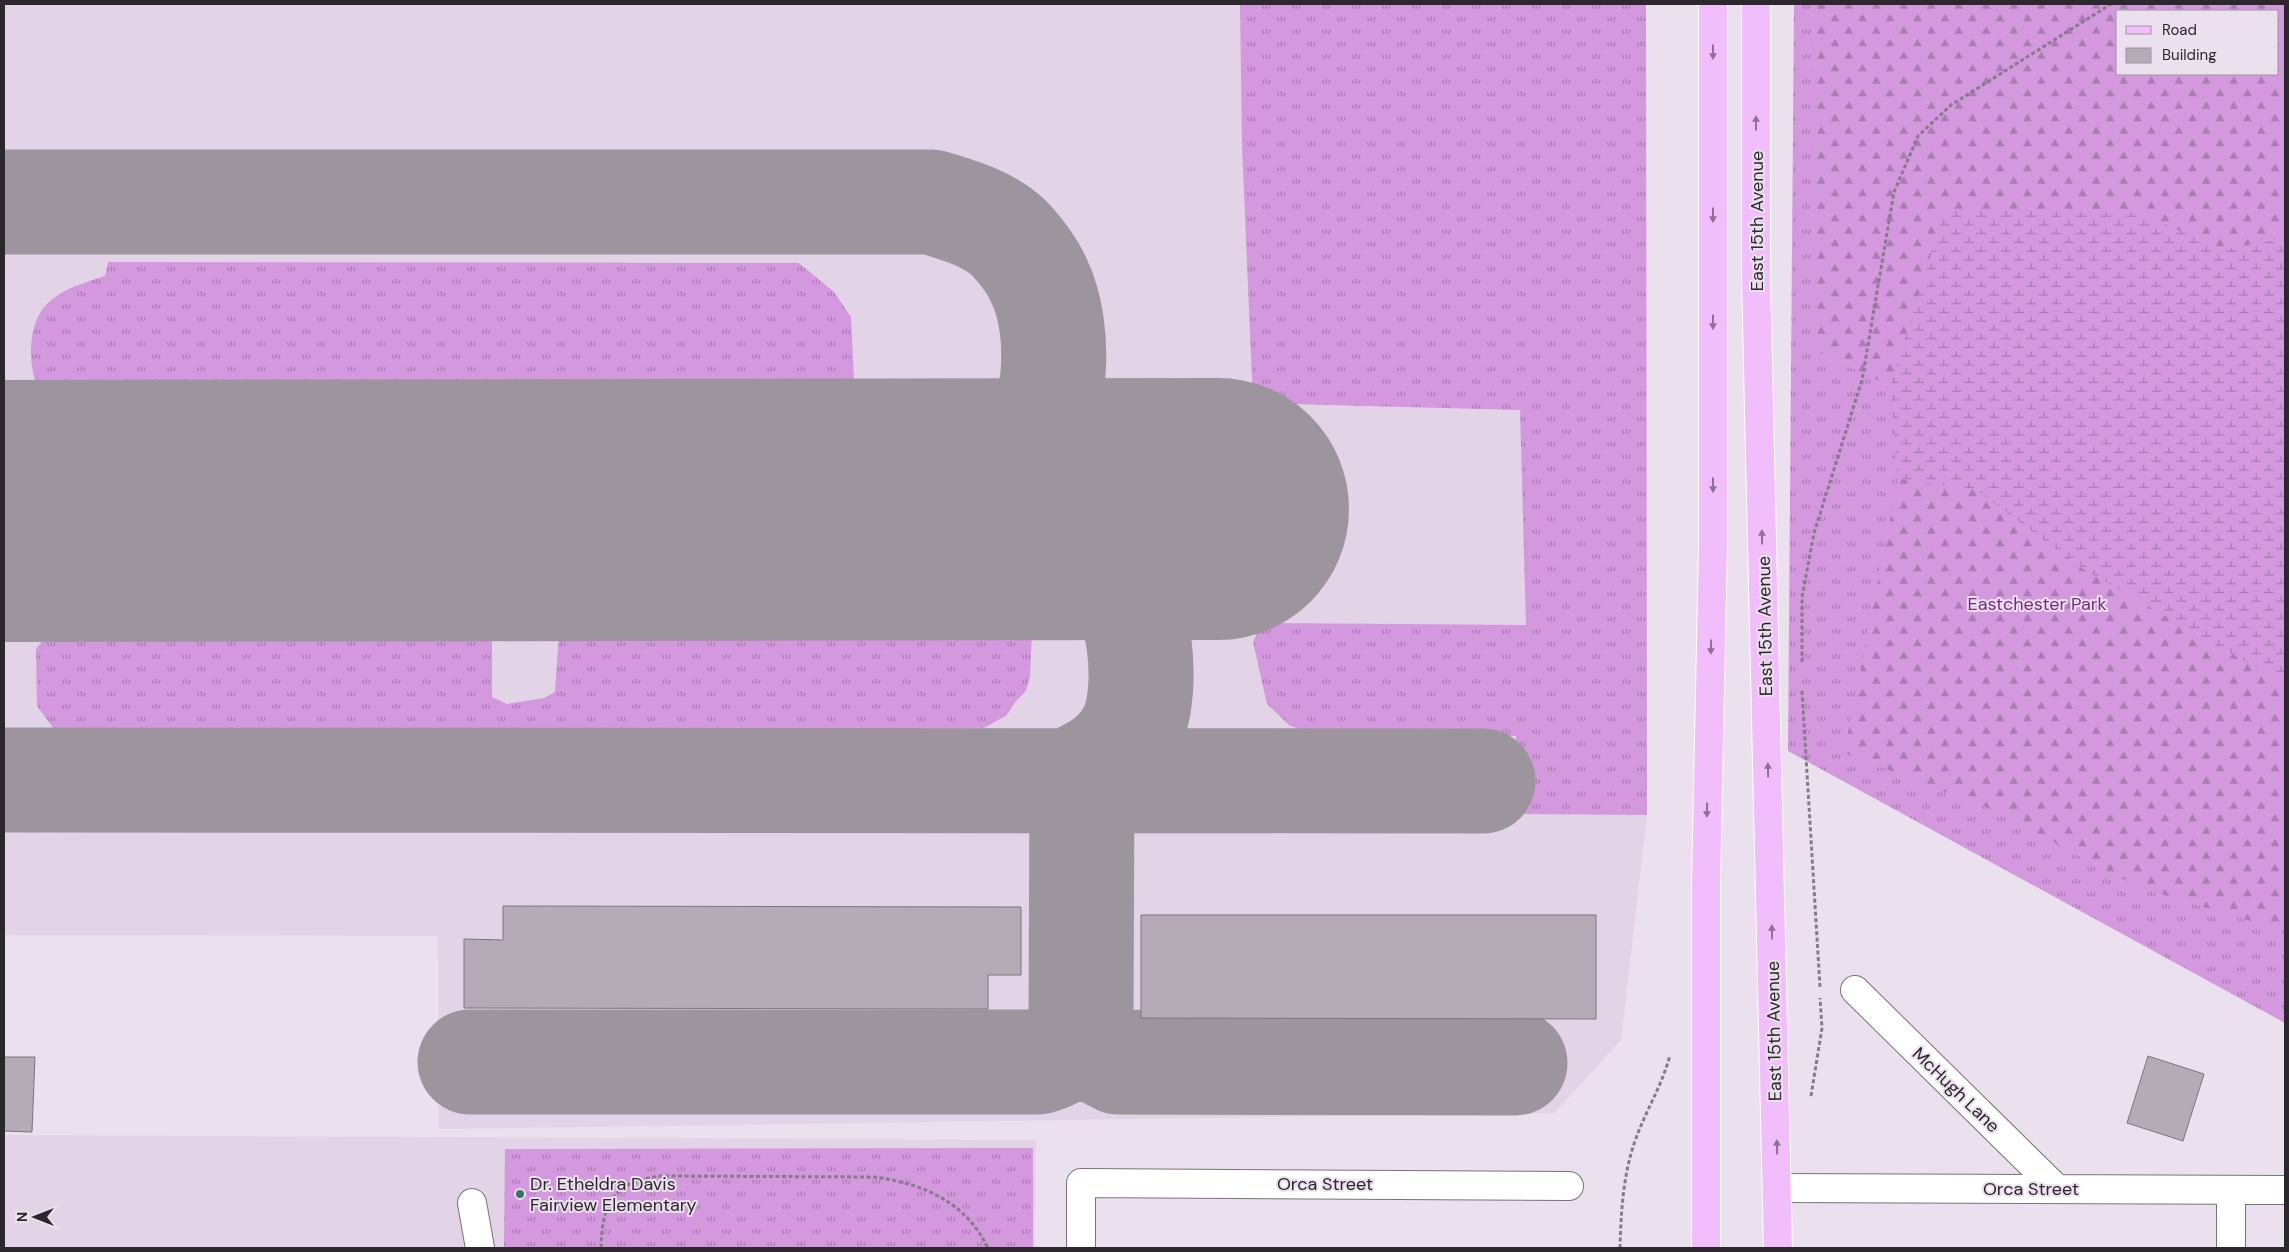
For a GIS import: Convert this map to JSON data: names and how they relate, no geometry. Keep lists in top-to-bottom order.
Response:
{
  "streets": {
    "main road": ["East 15th Avenue"],
    "street": ["McHugh Lane", "Orca Street"]
  },
  "crossings": [
    ["East 15th Avenue", "Orca Street"],
    ["McHugh Lane", "Orca Street"]
  ],
  "parks": ["Eastchester Park"],
  "places": ["Dr. Etheldra Davis Fairview Elementary"],
  "legend": ["Road", "Building"],
  "north": "left"
}
